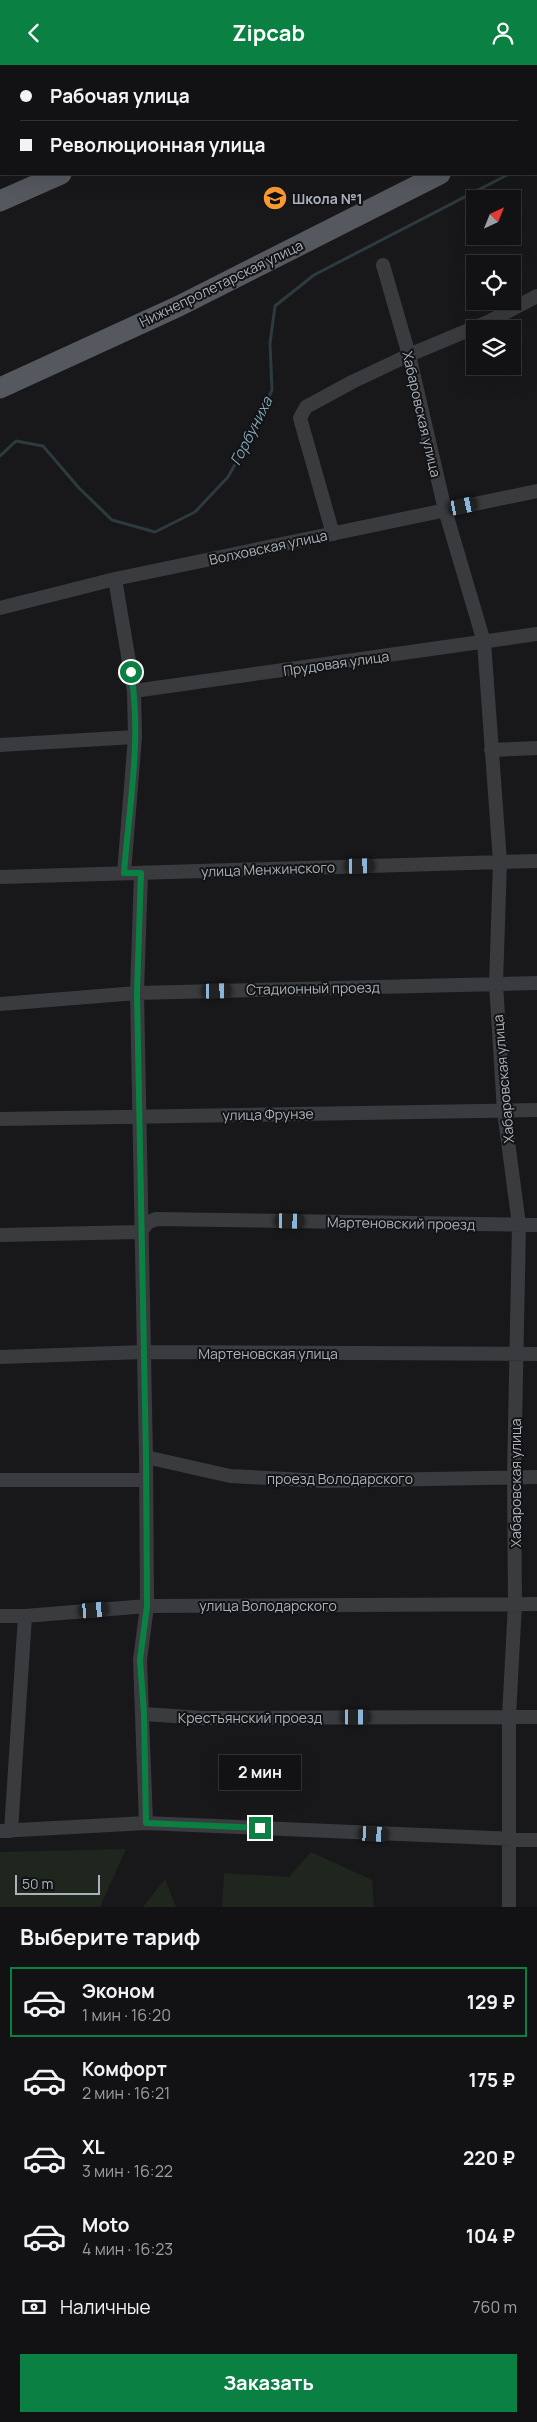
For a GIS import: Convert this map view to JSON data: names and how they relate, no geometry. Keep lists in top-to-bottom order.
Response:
{
  "streets": {
    "main road": ["Нижнепролетарская улица"],
    "street": [
      "Хабаровская улица",
      "Волховская улица",
      "Прудовая улица",
      "улица Менжинского",
      "Стадионный проезд",
      "улица Фрунзе",
      "Мартеновский проезд",
      "Мартеновская улица",
      "проезд Володарского",
      "улица Володарского",
      "Крестьянский проезд"
    ]
  },
  "crossings": [
    ["Хабаровская улица", "Волховская улица"],
    ["Хабаровская улица", "Прудовая улица"],
    ["Хабаровская улица", "улица Менжинского"],
    ["Хабаровская улица", "Стадионный проезд"],
    ["Хабаровская улица", "улица Фрунзе"],
    ["Хабаровская улица", "Мартеновский проезд"],
    ["Хабаровская улица", "Мартеновская улица"],
    ["Хабаровская улица", "проезд Володарского"],
    ["Хабаровская улица", "улица Володарского"],
    ["Хабаровская улица", "Крестьянский проезд"]
  ],
  "water": ["Горбуниха"],
  "places": {
    "school or university": ["Школа №1"]
  },
  "scale_bar": "50 m",
  "north": "top right",
  "page": {
    "header": "Zipcab",
    "banner": ["Рабочая улица", "Революционная улица"],
    "bubble": "2 мин",
    "scale": "50 m",
    "heading": "Выберите тариф",
    "list": [
      {
        "name": "Эконом",
        "note": "1 мин · 16:20",
        "value": "129 ₽"
      },
      {
        "name": "Комфорт",
        "note": "2 мин · 16:21",
        "value": "175 ₽"
      },
      {
        "name": "XL",
        "note": "3 мин · 16:22",
        "value": "220 ₽"
      },
      {
        "name": "Moto",
        "note": "4 мин · 16:23",
        "value": "104 ₽"
      }
    ],
    "pay": ["Наличные", "760 m"],
    "buttons": "Заказать"
  }
}
